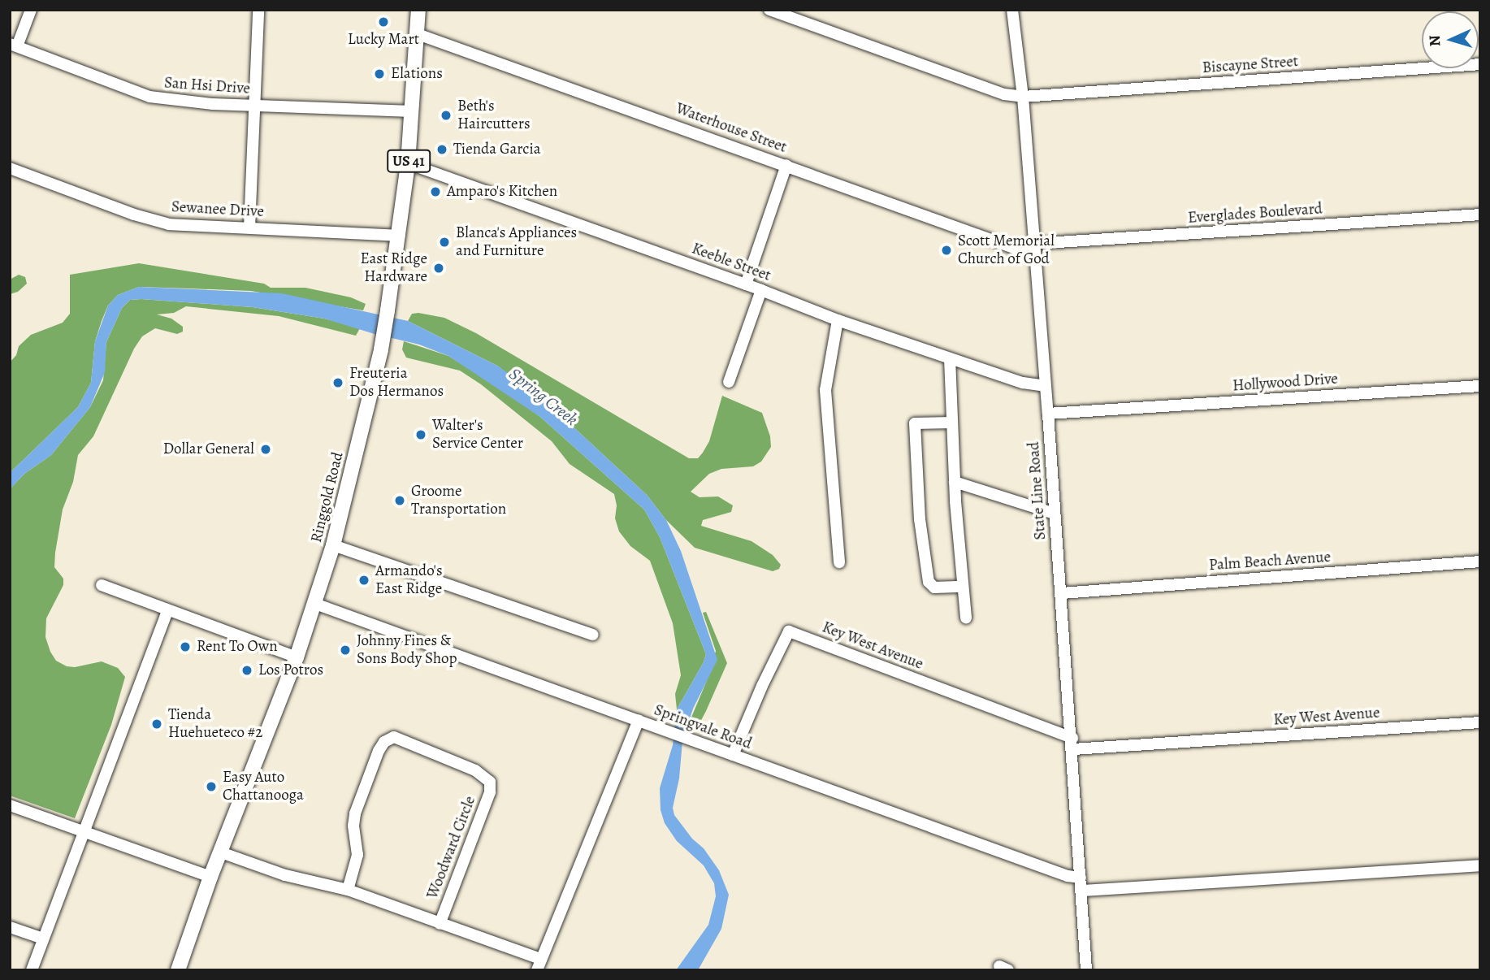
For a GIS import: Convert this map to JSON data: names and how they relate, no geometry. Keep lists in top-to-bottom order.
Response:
{
  "streets": {
    "main road": ["US 41", "Ringgold Road"],
    "street": [
      "Biscayne Street",
      "San Hsi Drive",
      "Waterhouse Street",
      "Sewanee Drive",
      "Everglades Boulevard",
      "Keeble Street",
      "Hollywood Drive",
      "State Line Road",
      "Palm Beach Avenue",
      "Key West Avenue",
      "Springvale Road",
      "Woodward Circle"
    ]
  },
  "crossings": [
    ["Biscayne Street", "State Line Road"],
    ["San Hsi Drive", "Ringgold Road"],
    ["Waterhouse Street", "Everglades Boulevard"],
    ["Waterhouse Street", "State Line Road"],
    ["Waterhouse Street", "Ringgold Road"],
    ["Sewanee Drive", "Ringgold Road"],
    ["Everglades Boulevard", "State Line Road"],
    ["Keeble Street", "State Line Road"],
    ["Keeble Street", "Ringgold Road"],
    ["Hollywood Drive", "State Line Road"],
    ["State Line Road", "Palm Beach Avenue"],
    ["State Line Road", "Key West Avenue"],
    ["State Line Road", "Springvale Road"],
    ["Ringgold Road", "Springvale Road"],
    ["Key West Avenue", "Springvale Road"]
  ],
  "water": ["Spring Creek"],
  "places": [
    "Lucky Mart",
    "Elations",
    "Beth's Haircutters",
    "Tienda Garcia",
    "Amparo's Kitchen",
    "Blanca's Appliances and Furniture",
    "Scott Memorial Church of God",
    "East Ridge Hardware",
    "Freuteria Dos Hermanos",
    "Walter's Service Center",
    "Dollar General",
    "Groome Transportation",
    "Armando's East Ridge",
    "Rent To Own",
    "Johnny Fines & Sons Body Shop",
    "Los Potros",
    "Tienda Huehueteco #2",
    "Easy Auto Chattanooga"
  ],
  "north": "left"
}
